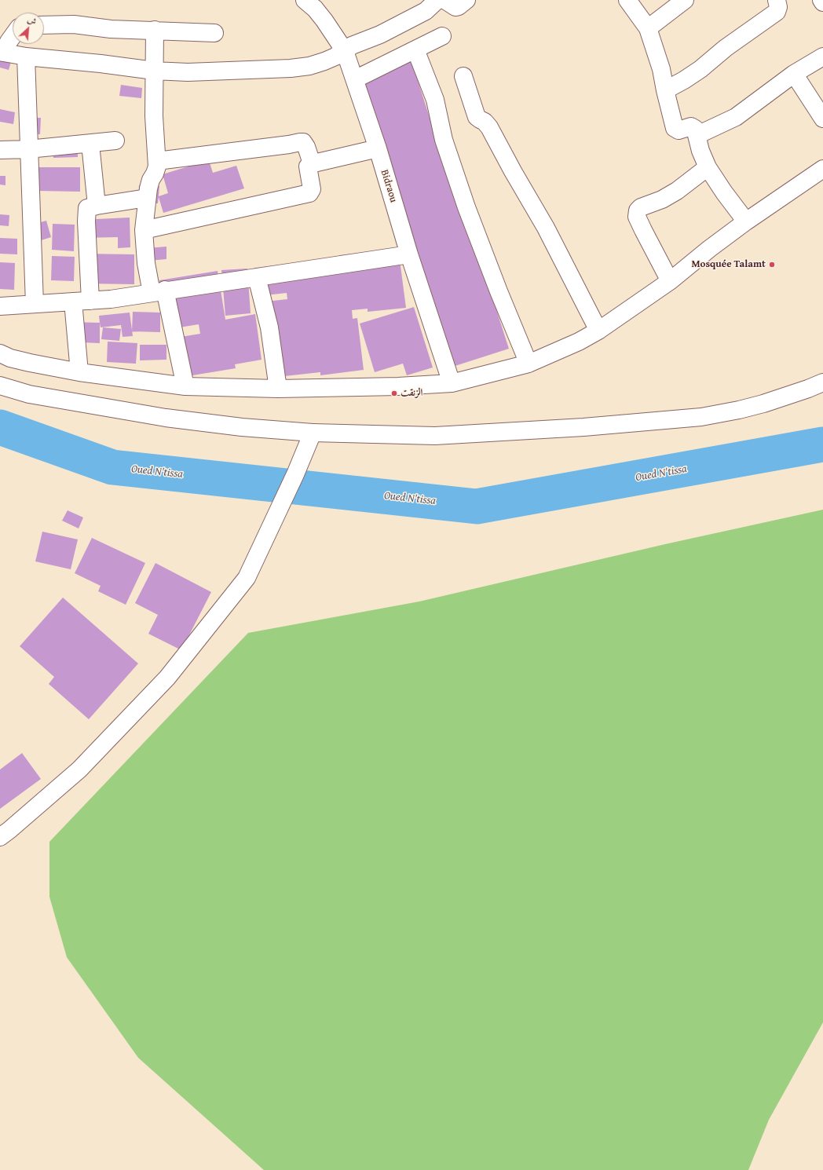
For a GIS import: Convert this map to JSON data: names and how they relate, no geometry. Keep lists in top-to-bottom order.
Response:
{
  "streets": {
    "street": ["Bidraou"]
  },
  "water": ["Oued N'tissa"],
  "places": ["Mosquée Talamt", "الزنقت"],
  "north": "top right"
}
